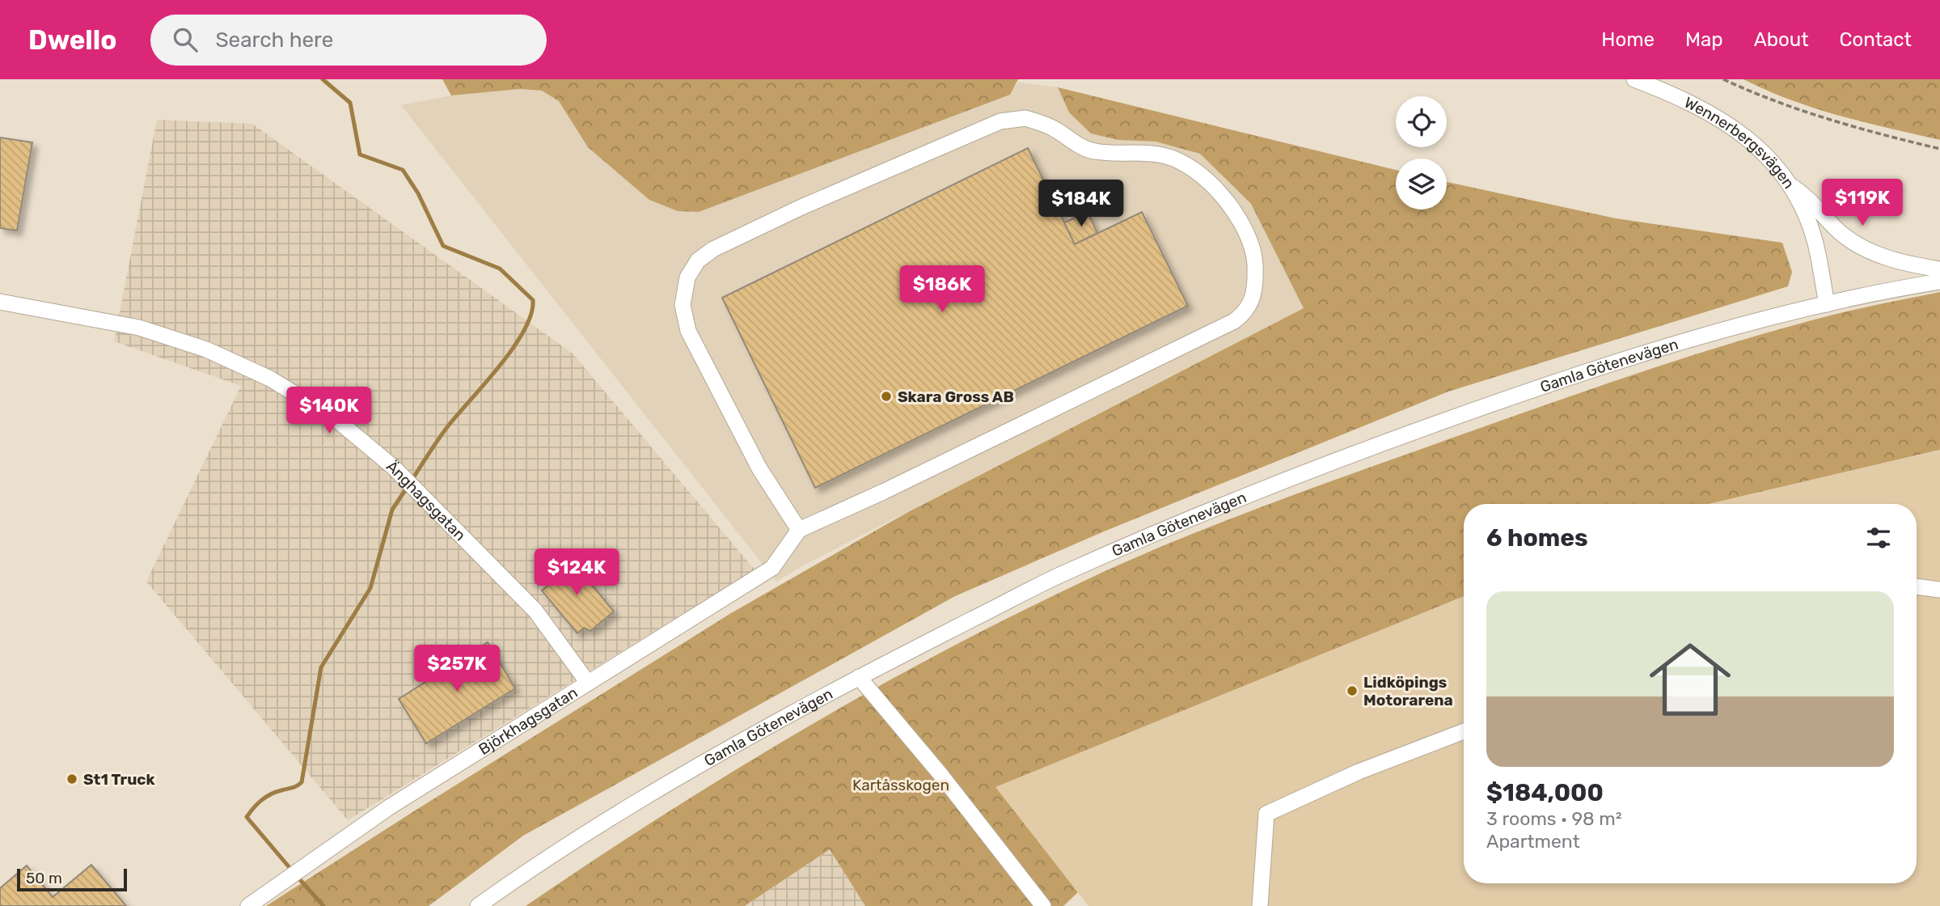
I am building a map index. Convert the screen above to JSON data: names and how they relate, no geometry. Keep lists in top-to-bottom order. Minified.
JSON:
{"streets":{"street":["Wennerbergsvägen","Gamla Götenevägen","Änghagsgatan","Björkhagsgatan"]},"crossings":[["Wennerbergsvägen","Gamla Götenevägen"],["Änghagsgatan","Björkhagsgatan"]],"parks":["Kartåsskogen"],"places":["Skara Gross AB","Lidköpings Motorarena","St1 Truck"],"scale_bar":"50 m","page":{"header":"Dwello","search":"Search here","nav":["Home","Map","About","Contact"],"price":["$119K","$184K","$186K","$140K","$124K","$257K"],"heading":"6 homes","list":[{"name":"$184,000","note":"3 rooms · 98 m² · Apartment"}],"scale":"50 m"}}
